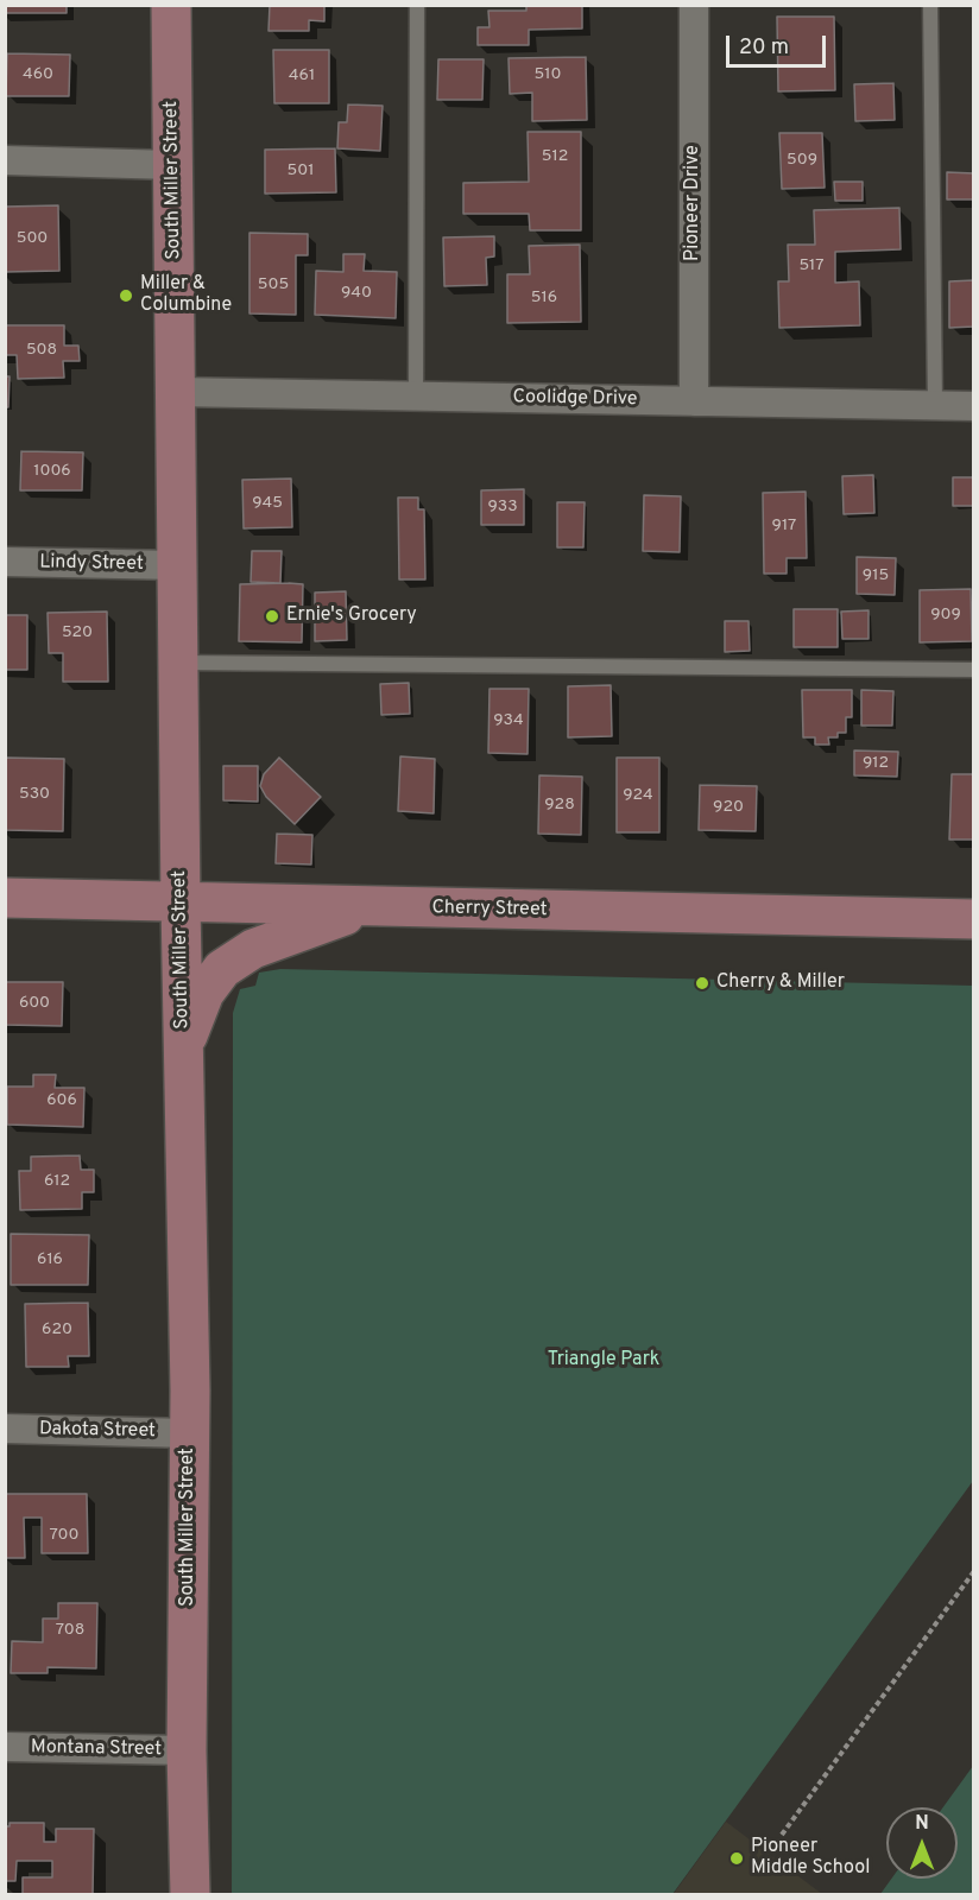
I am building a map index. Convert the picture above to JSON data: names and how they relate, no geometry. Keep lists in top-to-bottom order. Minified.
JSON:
{"streets":{"main road":["South Miller Street","Cherry Street"],"street":["Pioneer Drive","Coolidge Drive","Lindy Street","Dakota Street","Montana Street"]},"crossings":[["South Miller Street","Coolidge Drive"],["South Miller Street","Lindy Street"],["South Miller Street","Cherry Street"],["South Miller Street","Dakota Street"],["South Miller Street","Montana Street"],["Pioneer Drive","Coolidge Drive"]],"parks":["Triangle Park"],"places":["Miller & Columbine","Ernie's Grocery","Cherry & Miller","Pioneer Middle School"],"house_numbers":["460","510","461","512","509","501","500","517","505","940","516","508","1006","945","933","917","915","909","520","934","912","530","924","928","920","600","606","612","616","620","700","708"],"scale_bar":"20 m","north":"top"}
